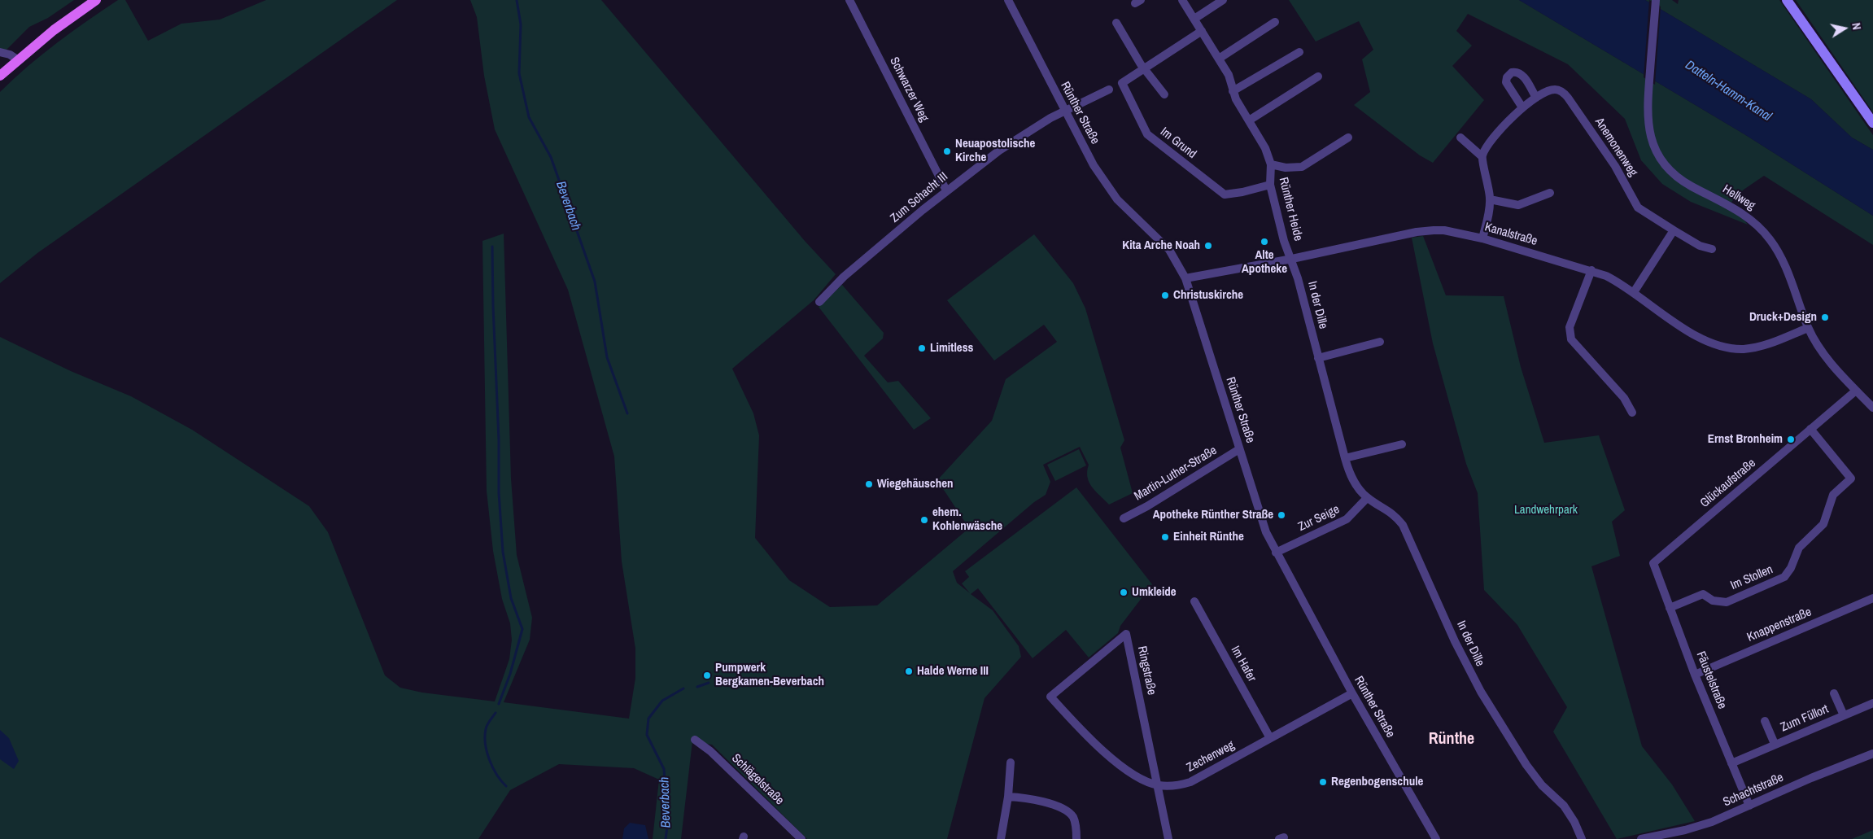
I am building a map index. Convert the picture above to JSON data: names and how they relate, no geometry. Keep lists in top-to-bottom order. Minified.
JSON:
{"streets":{"street":["Schwarzer Weg","Rünther Straße","Im Grund","Anemonenweg","Zum Schacht III","Hellweg","Rünther Heide","Kanalstraße","In der Dille","Martin-Luther-Straße","Glückaufstraße","Zur Seige","Im Stollen","Knappenstraße","Im Hafer","Ringstraße","Fäustelstraße","Zum Füllort","Zechenweg","Schlägelstraße","Schachtstraße"]},"crossings":[["Schwarzer Weg","Zum Schacht III"],["Rünther Straße","Zum Schacht III"],["Rünther Straße","Kanalstraße"],["Rünther Straße","Martin-Luther-Straße"],["Rünther Straße","Zur Seige"],["Rünther Straße","Zechenweg"],["Im Grund","Rünther Heide"],["Hellweg","Kanalstraße"],["Hellweg","Glückaufstraße"],["Rünther Heide","Kanalstraße"],["Rünther Heide","In der Dille"],["Kanalstraße","In der Dille"],["In der Dille","Zur Seige"],["Glückaufstraße","Im Stollen"],["Glückaufstraße","Fäustelstraße"],["Im Stollen","Fäustelstraße"],["Knappenstraße","Fäustelstraße"],["Im Hafer","Zechenweg"],["Ringstraße","Zechenweg"],["Fäustelstraße","Zum Füllort"],["Fäustelstraße","Schachtstraße"]],"districts":["Rünthe"],"water":["Datteln-Hamm-Kanal","Beverbach"],"parks":["Landwehrpark"],"places":["Neuapostolische Kirche","Alte Apotheke","Kita Arche Noah","Christuskirche","Druck+Design","Limitless","Ernst Bronheim","Wiegehäuschen","Apotheke Rünther Straße","ehem. Kohlenwäsche","Einheit Rünthe","Umkleide","Halde Werne III","Pumpwerk Bergkamen-Beverbach","Regenbogenschule"],"north":"right"}
